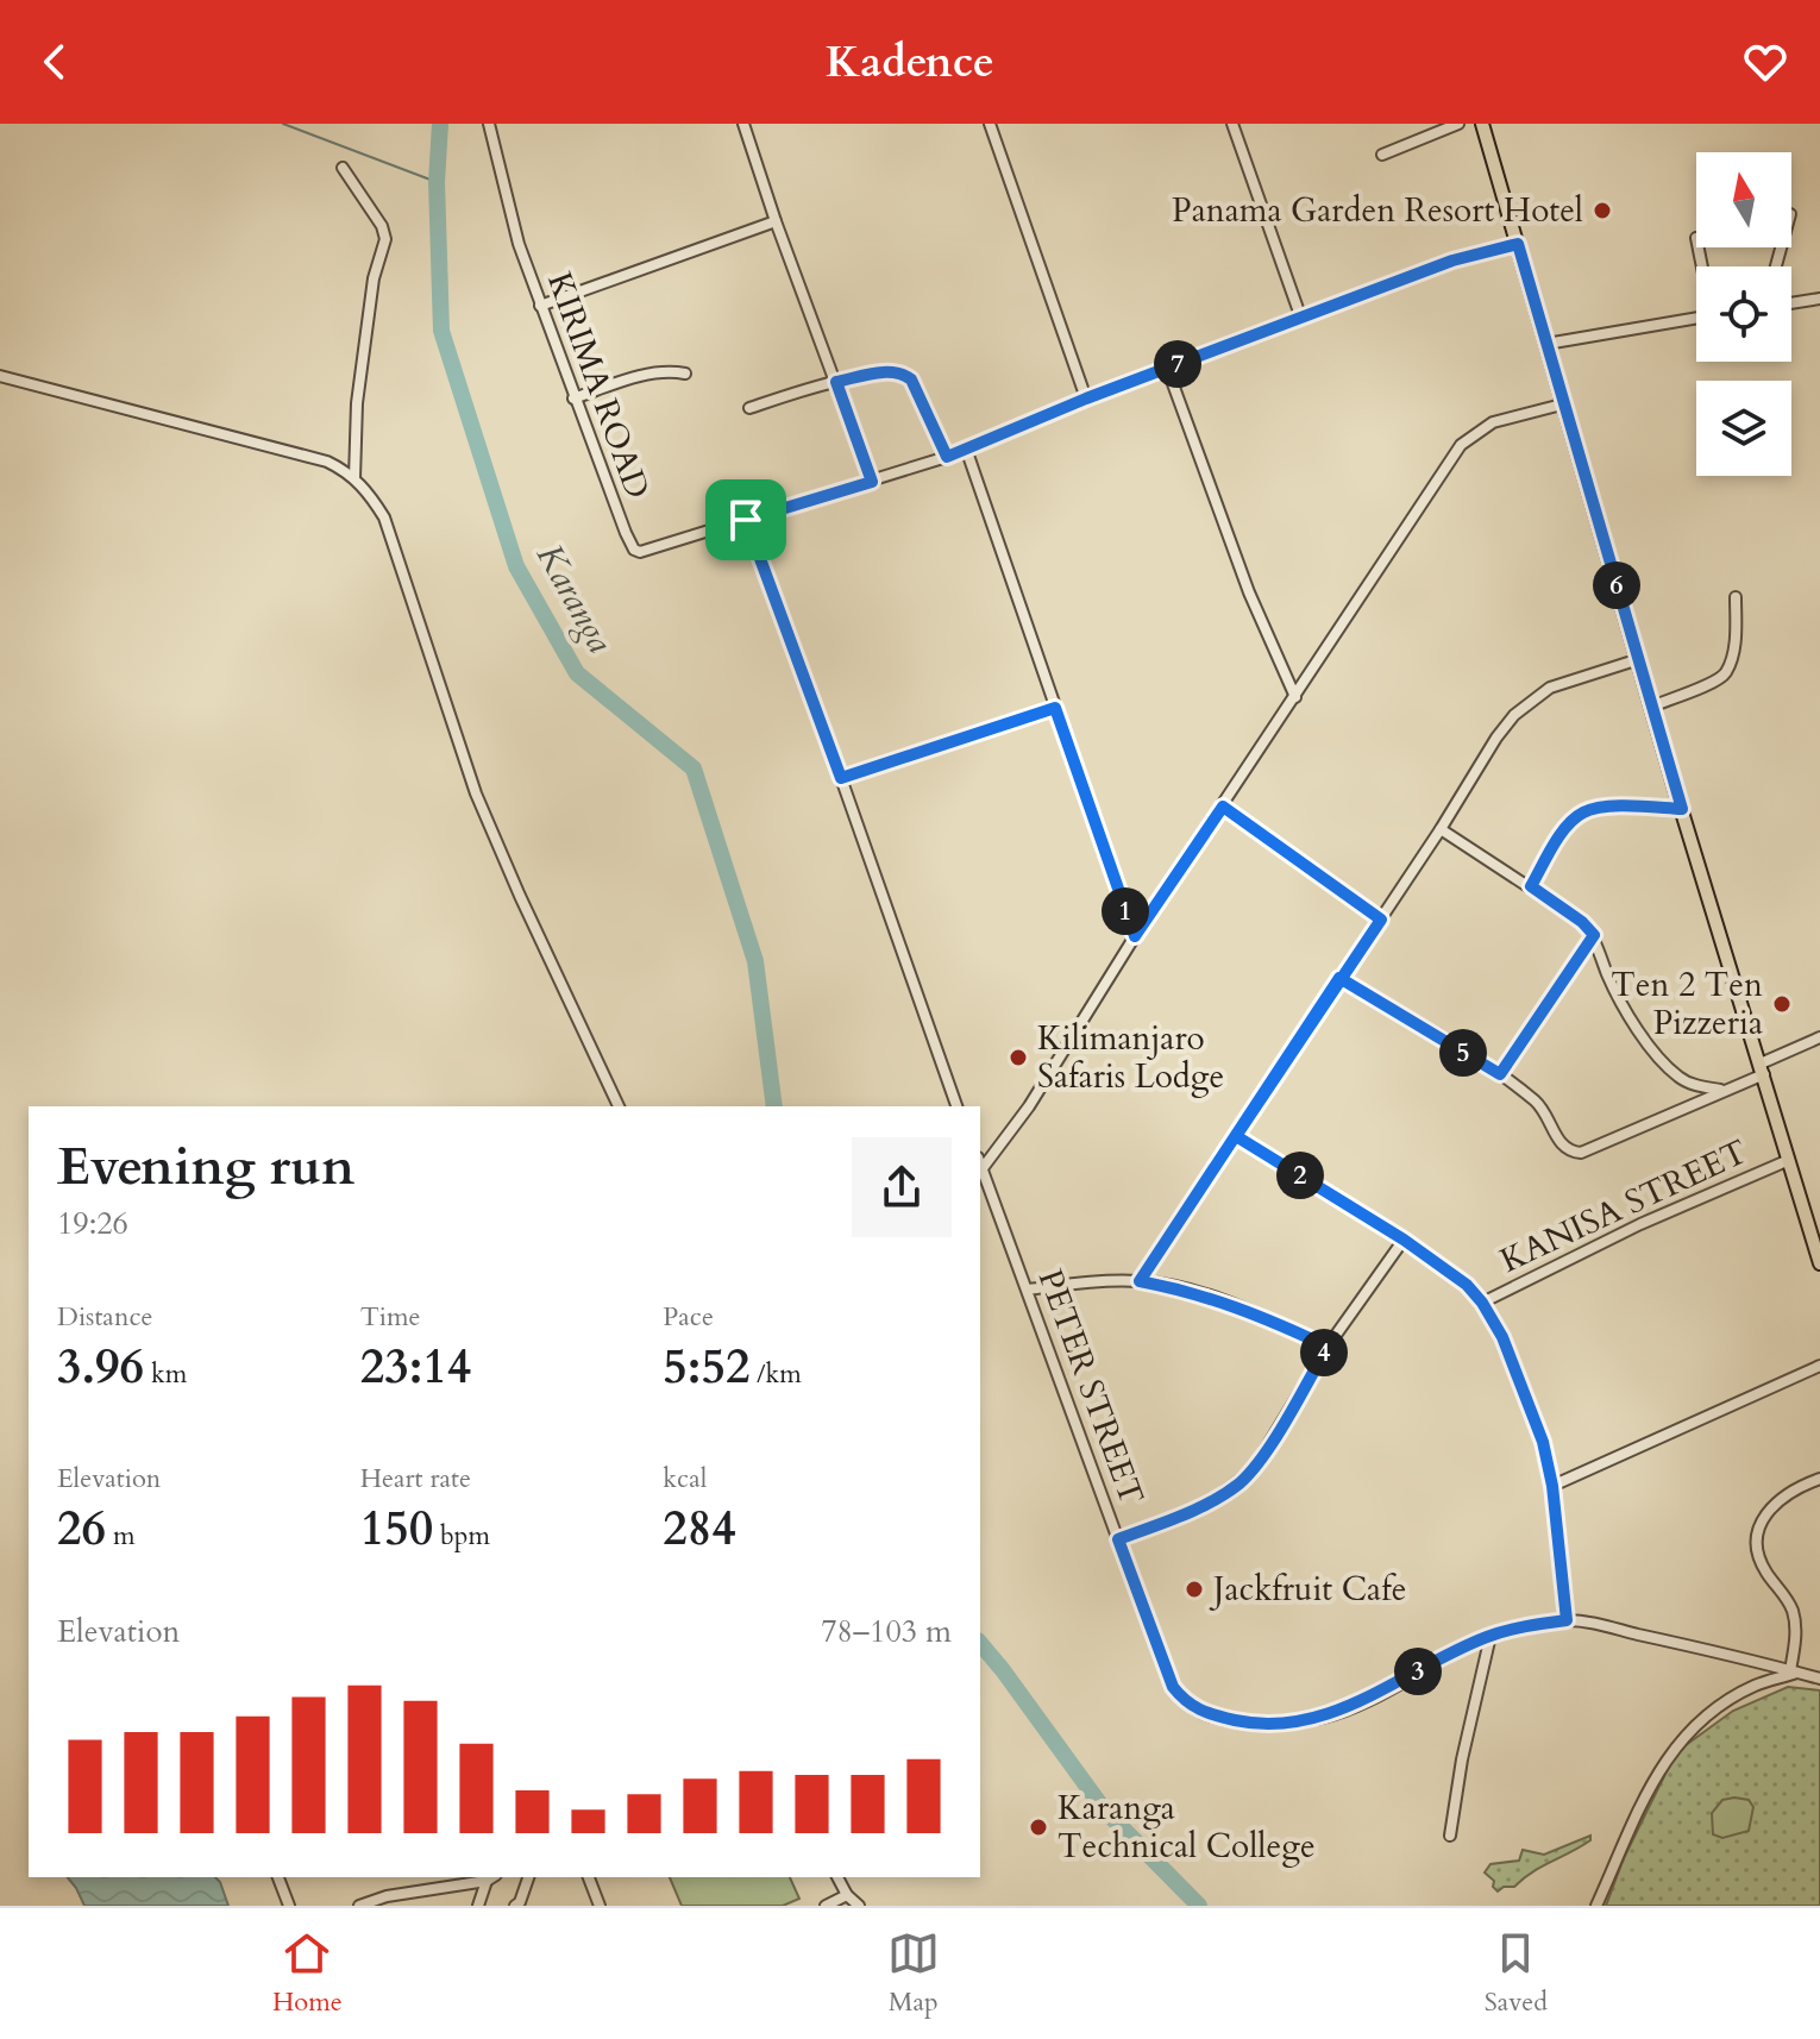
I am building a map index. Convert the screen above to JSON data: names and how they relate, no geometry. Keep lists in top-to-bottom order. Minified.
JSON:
{"streets":{"street":["KIRIMA ROAD","KANISA STREET","PETER STREET"]},"water":["Karanga"],"places":["Panama Garden Resort Hotel","Ten 2 Ten Pizzeria","Kilimanjaro Safaris Lodge","Jackfruit Cafe","Karanga Technical College"],"north":"top","page":{"header":"Kadence","pins":["7","6","1","5","2","4","3"],"heading":["Evening run","19:26"],"stats":[["Distance","3.96 km"],["Time","23:14"],["Pace","5:52 /km"],["Elevation","26 m"],["Heart rate","150 bpm"],["kcal","284"]],"chart":["Elevation","78–103 m"],"tabs":["Home","Map","Saved"]}}
